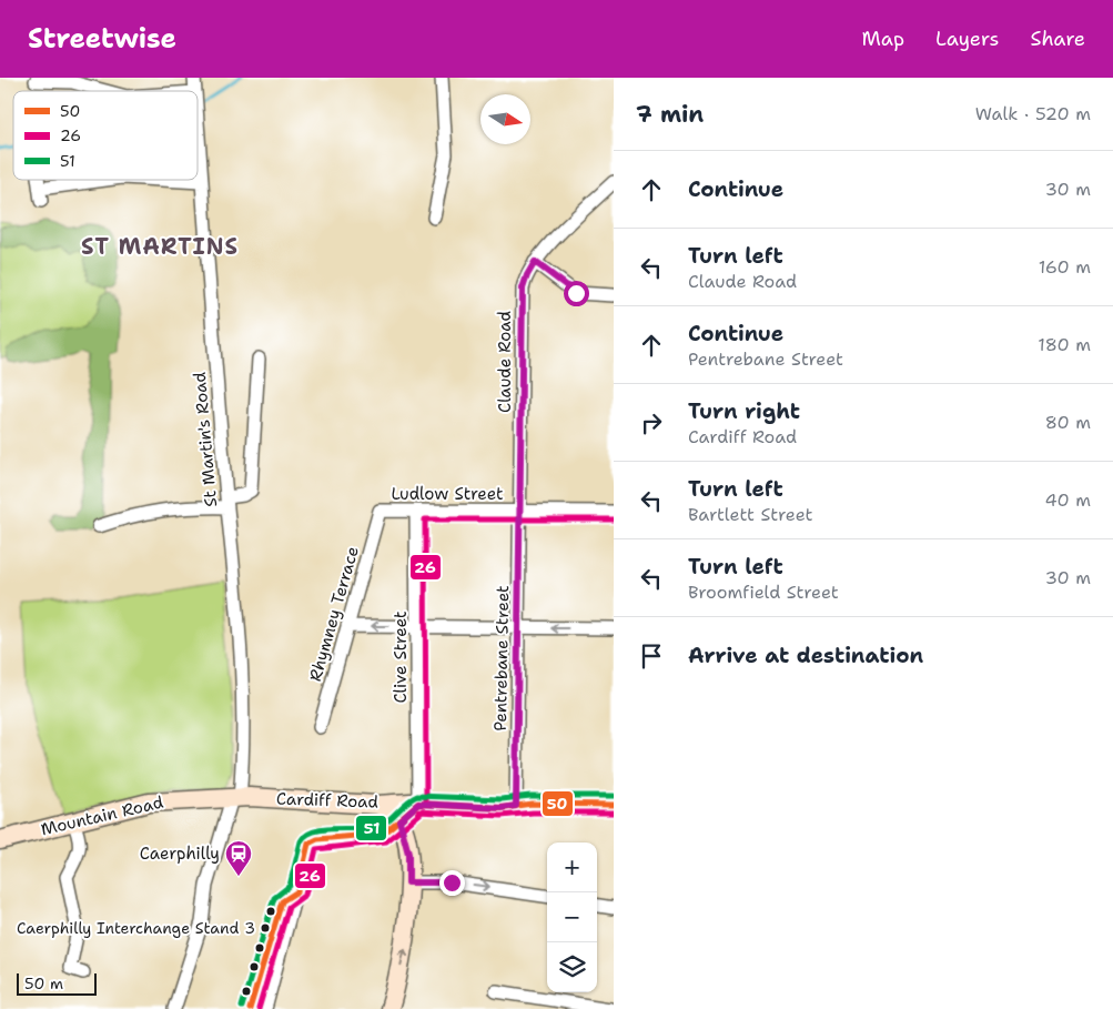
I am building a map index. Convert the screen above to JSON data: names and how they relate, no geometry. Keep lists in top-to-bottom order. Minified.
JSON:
{"streets":{"main road":["Cardiff Road","Mountain Road"],"street":["Claude Road","St Martin's Road","Ludlow Street","Rhymney Terrace","Clive Street","Pentrebane Street"]},"crossings":[["Claude Road","Ludlow Street"],["Claude Road","Pentrebane Street"],["St Martin's Road","Cardiff Road"],["St Martin's Road","Mountain Road"],["Ludlow Street","Rhymney Terrace"],["Ludlow Street","Clive Street"],["Ludlow Street","Pentrebane Street"],["Clive Street","Cardiff Road"],["Pentrebane Street","Cardiff Road"],["Cardiff Road","Mountain Road"]],"districts":["ST MARTINS"],"places":{"station":["Caerphilly"],"other":["Caerphilly Interchange Stand 3"]},"lines":["transit line 26","transit line 51","transit line 50"],"legend":["50","26","51"],"scale_bar":"50 m","north":"right","page":{"header":"Streetwise","nav":["Map","Layers","Share"],"heading":["7 min","Walk · 520 m"],"list":[["Continue","30 m"],["Turn left","Claude Road","160 m"],["Continue","Pentrebane Street","180 m"],["Turn right","Cardiff Road","80 m"],["Turn left","Bartlett Street","40 m"],["Turn left","Broomfield Street","30 m"],"Arrive at destination"],"map_buttons":["+","−"],"scale":"50 m"}}
